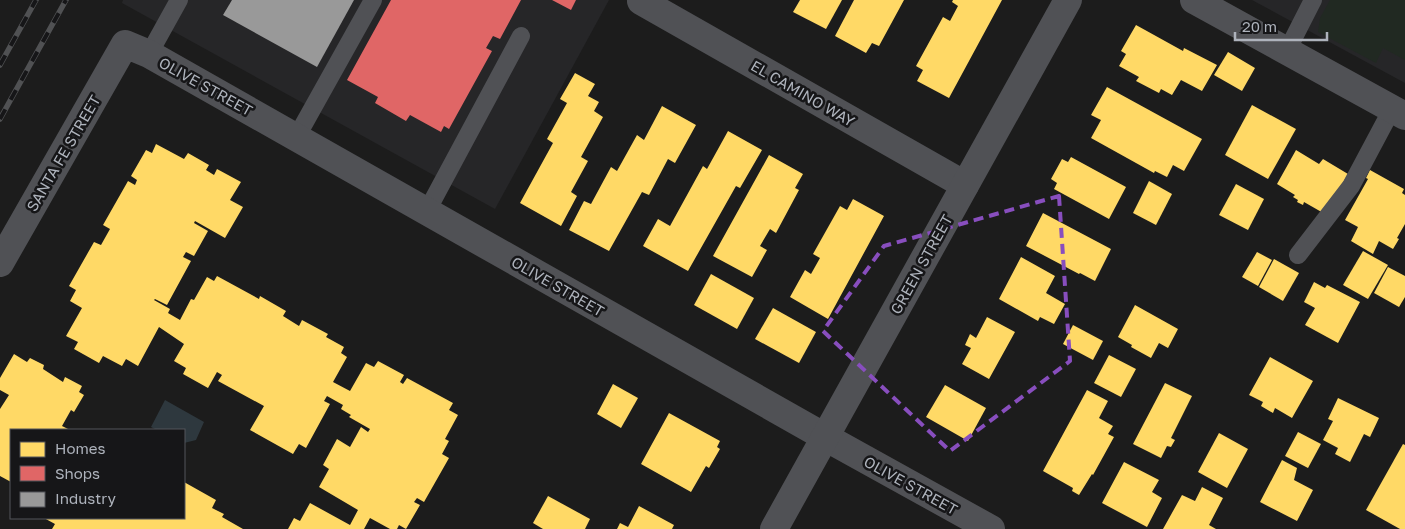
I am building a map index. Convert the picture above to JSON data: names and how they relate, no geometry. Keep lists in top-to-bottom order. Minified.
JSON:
{"streets":{"street":["OLIVE STREET","EL CAMINO WAY","SANTA FE STREET","GREEN STREET"]},"crossings":[["OLIVE STREET","SANTA FE STREET"],["OLIVE STREET","GREEN STREET"],["EL CAMINO WAY","GREEN STREET"]],"legend":["Homes","Shops","Industry"],"scale_bar":"20 m"}
